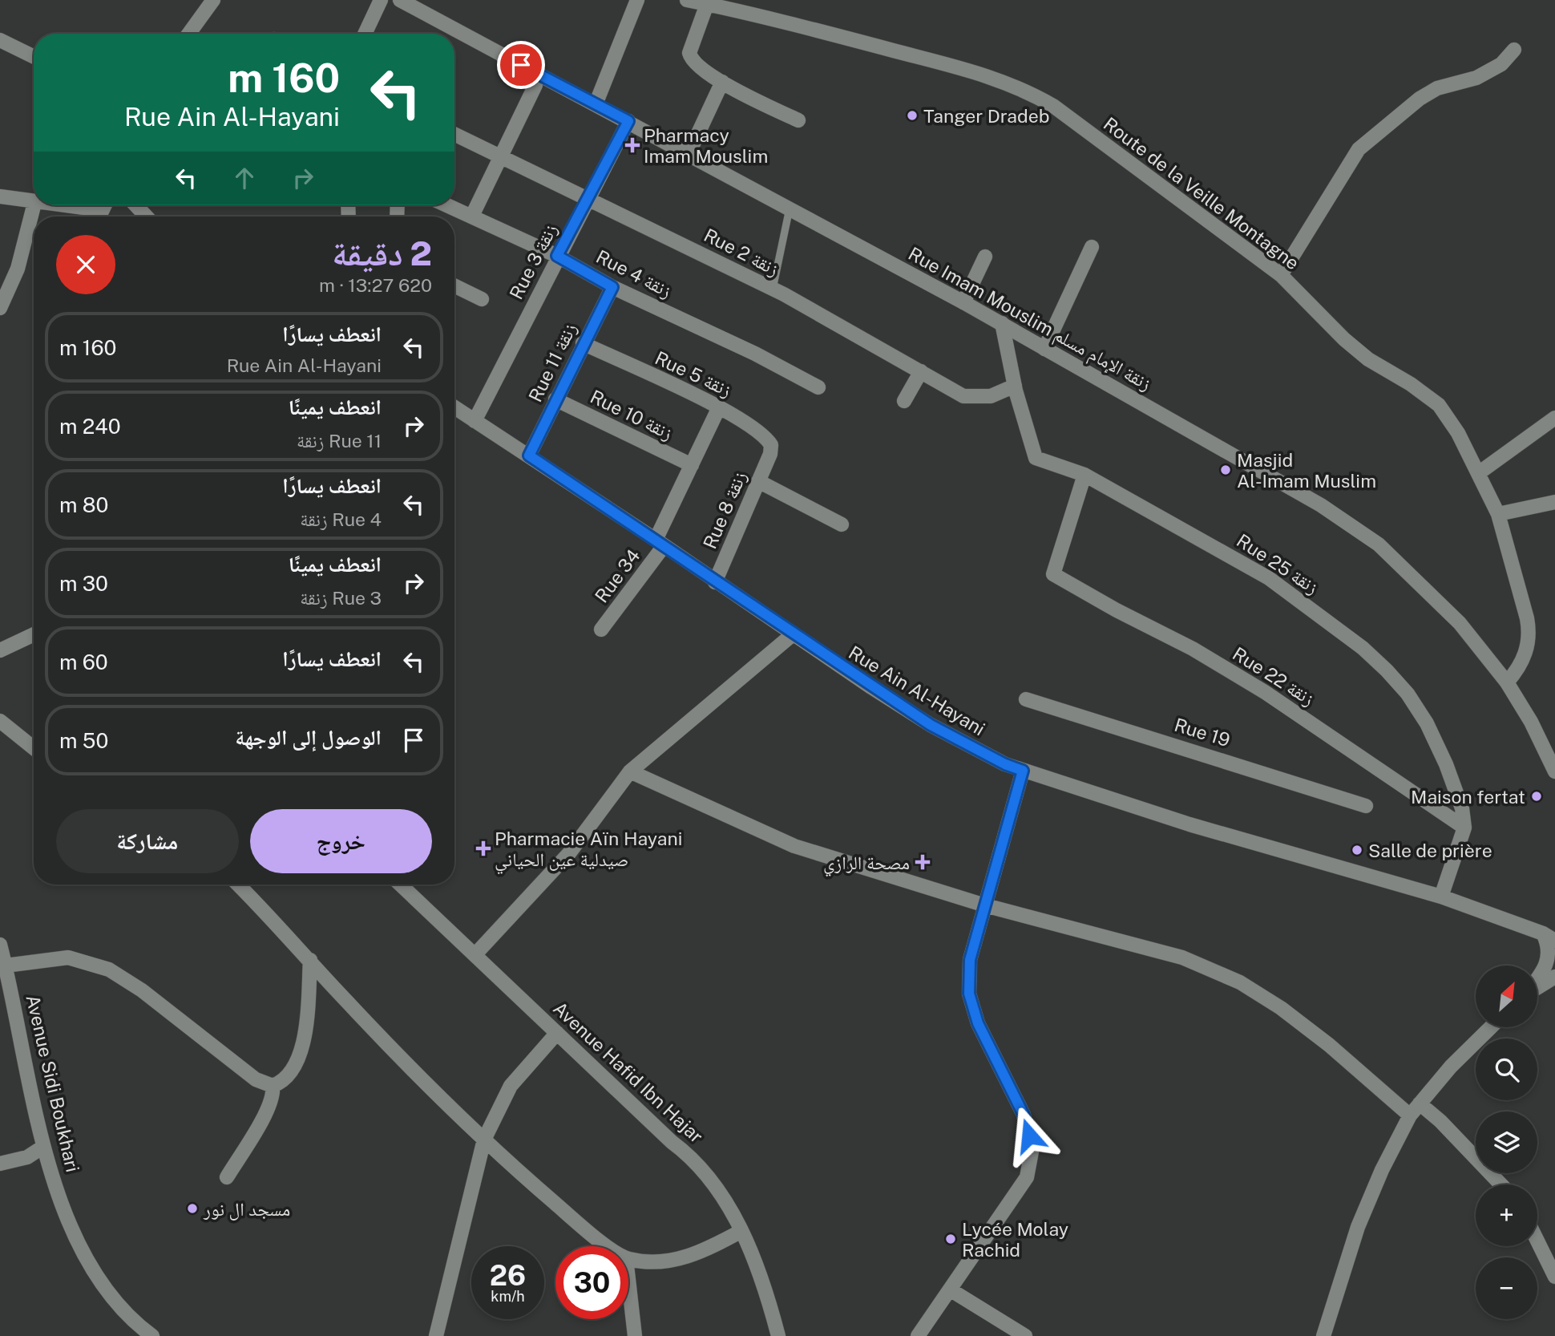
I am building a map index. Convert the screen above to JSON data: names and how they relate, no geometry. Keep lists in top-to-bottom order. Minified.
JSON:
{"streets":{"street":["Route de la Veille Montagne","Rue 2 زنقة","Rue 3 زنقة","Rue 4 زنقة","Rue Imam Mouslim زنقة الإمام مسلم","Rue 11 زنقة","Rue 5 زنقة","Rue 10 زنقة","Rue 8 زنقة","Rue 25 زنقة","Rue 34","Rue 22 زنقة","Rue Ain Al-Hayani","Rue 19","Avenue Hafid Ibn Hajar","Avenue Sidi Boukhari"]},"crossings":[["Route de la Veille Montagne","Rue Imam Mouslim زنقة الإمام مسلم"],["Rue 2 زنقة","Rue 3 زنقة"],["Rue 2 زنقة","Rue 25 زنقة"],["Rue 3 زنقة","Rue 4 زنقة"],["Rue 3 زنقة","Rue Imam Mouslim زنقة الإمام مسلم"],["Rue 3 زنقة","Rue Ain Al-Hayani"],["Rue 4 زنقة","Rue 11 زنقة"],["Rue Imam Mouslim زنقة الإمام مسلم","Rue 25 زنقة"],["Rue 11 زنقة","Rue 5 زنقة"],["Rue 11 زنقة","Rue 10 زنقة"],["Rue 11 زنقة","Rue Ain Al-Hayani"],["Rue 5 زنقة","Rue 8 زنقة"],["Rue 5 زنقة","Rue 34"],["Rue 10 زنقة","Rue 34"],["Rue 8 زنقة","Rue Ain Al-Hayani"],["Rue 25 زنقة","Rue 22 زنقة"],["Rue 34","Rue Ain Al-Hayani"]],"places":{"other":["Tanger Dradeb","Masjid Al-Imam Muslim","Maison fertat","Salle de prière","مسجد ال نور","Lycée Molay Rachid"],"health":["Pharmacy Imam Mouslim","Pharmacie Aïn Hayani صيدلية عين الحياني","مصحة الرازي"]},"north":"top right","page":{"turn":["160 m","Rue Ain Al-Hayani"],"heading":["2 دقيقة","620 m · 13:27"],"list":[{"name":"انعطف يسارًا","note":"Rue Ain Al-Hayani","value":"160 m"},{"name":"انعطف يمينًا","note":"Rue 11 زنقة","value":"240 m"},{"name":"انعطف يسارًا","note":"Rue 4 زنقة","value":"80 m"},{"name":"انعطف يمينًا","note":"Rue 3 زنقة","value":"30 m"},{"name":"انعطف يسارًا","value":"60 m"},{"name":"الوصول إلى الوجهة","value":"50 m"}],"buttons":["خروج","مشاركة"],"map_buttons":["+","−"],"speed":"26 km/h","limit":"30"}}
